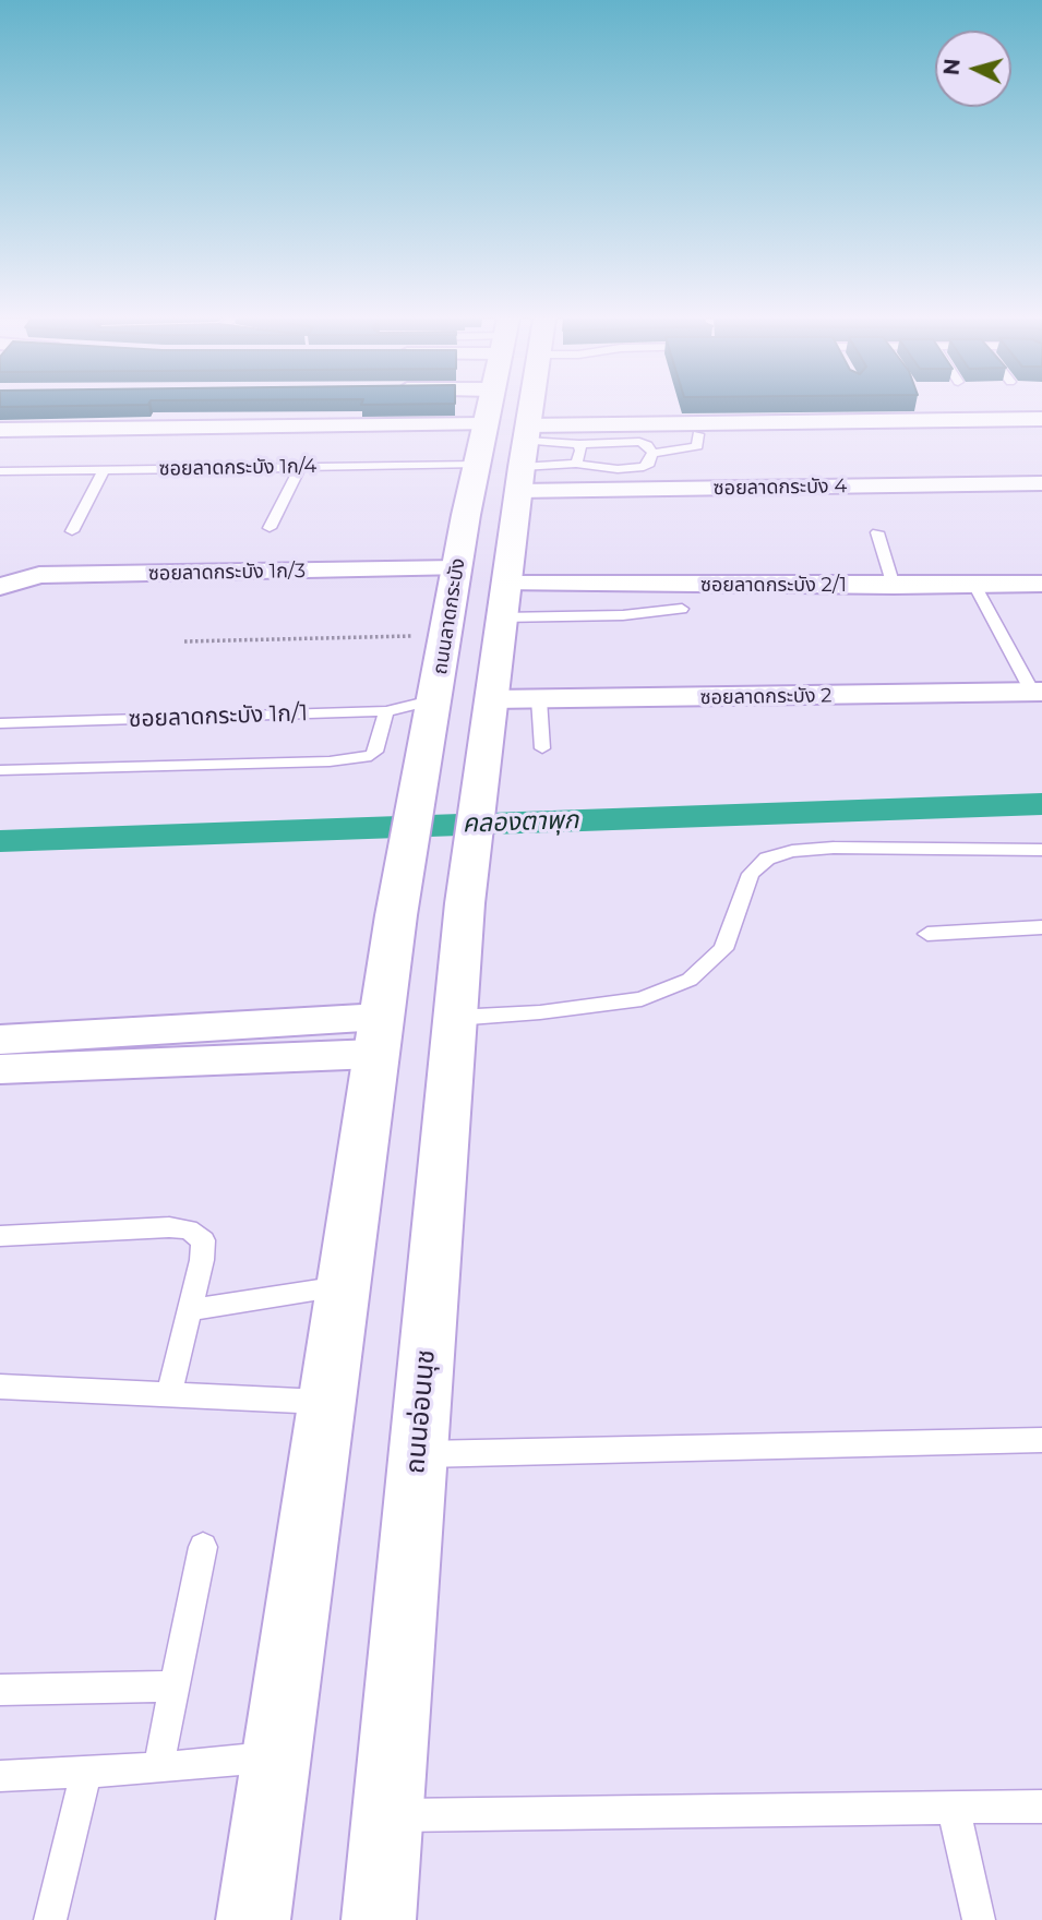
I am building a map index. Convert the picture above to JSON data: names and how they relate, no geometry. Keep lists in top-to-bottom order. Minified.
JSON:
{"streets":{"main road":["ถนนลาดกระบัง","ถนนอ่อนนุช"],"street":["ซอยลาดกระบัง 4","ซอยลาดกระบัง 1ก/3","ซอยลาดกระบัง 2/1","ซอยลาดกระบัง 2"],"lane":["ซอยลาดกระบัง 1ก/4","ซอยลาดกระบัง 1ก/1"]},"crossings":[["ซอยลาดกระบัง 1ก/4","ถนนลาดกระบัง"],["ซอยลาดกระบัง 1ก/3","ถนนลาดกระบัง"],["ถนนลาดกระบัง","ซอยลาดกระบัง 1ก/1"],["ซอยลาดกระบัง 2","ถนนอ่อนนุช"]],"water":["คลองตาพุก"],"north":"left"}
